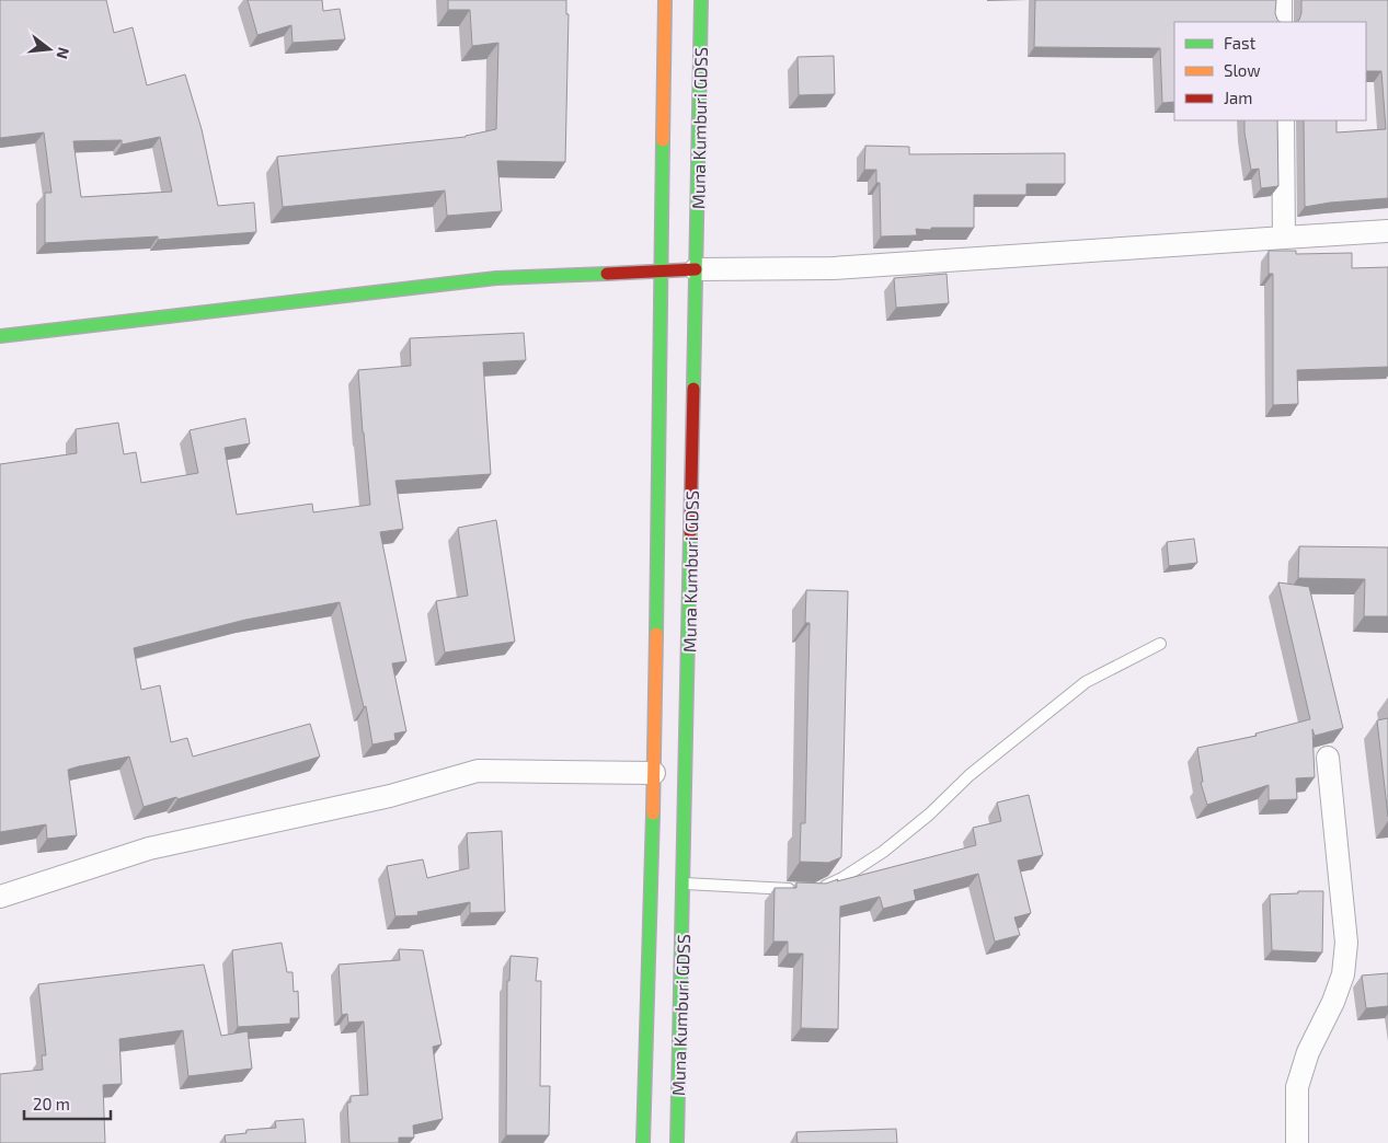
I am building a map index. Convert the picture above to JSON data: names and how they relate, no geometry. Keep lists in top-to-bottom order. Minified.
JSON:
{"streets":{"main road":["Muna Kumburi GDSS"]},"legend":["Fast","Slow","Jam"],"scale_bar":"20 m","north":"right"}
